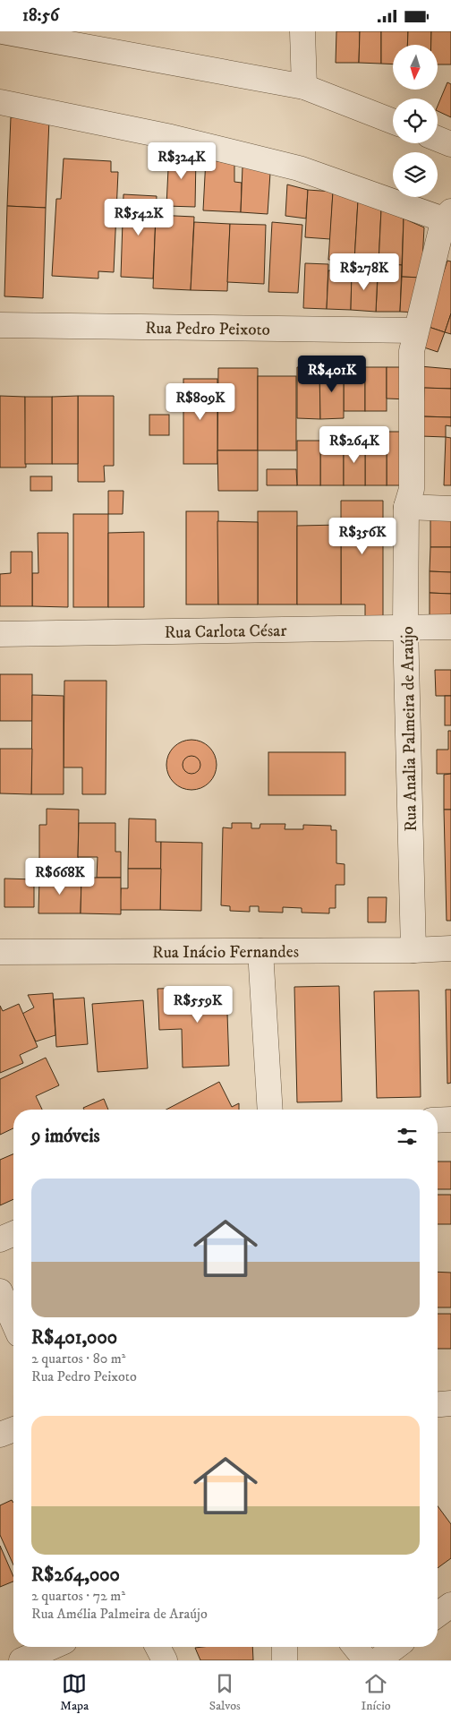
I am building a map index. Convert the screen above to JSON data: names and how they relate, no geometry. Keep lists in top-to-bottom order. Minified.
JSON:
{"streets":{"street":["Rua Pedro Peixoto","Rua Carlota César","Rua Analia Palmeira de Araújo","Rua Inácio Fernandes"]},"crossings":[["Rua Pedro Peixoto","Rua Analia Palmeira de Araújo"],["Rua Carlota César","Rua Analia Palmeira de Araújo"],["Rua Analia Palmeira de Araújo","Rua Inácio Fernandes"]],"north":"bottom","page":{"status":"18:56","price":["R$324K","R$542K","R$278K","R$401K","R$809K","R$264K","R$356K","R$668K","R$559K"],"heading":"9 imóveis","list":[{"name":"R$401,000","note":"2 quartos · 80 m² · Rua Pedro Peixoto"},{"name":"R$264,000","note":"2 quartos · 72 m² · Rua Amélia Palmeira de Araújo"}],"tabs":["Mapa","Salvos","Início"]}}
